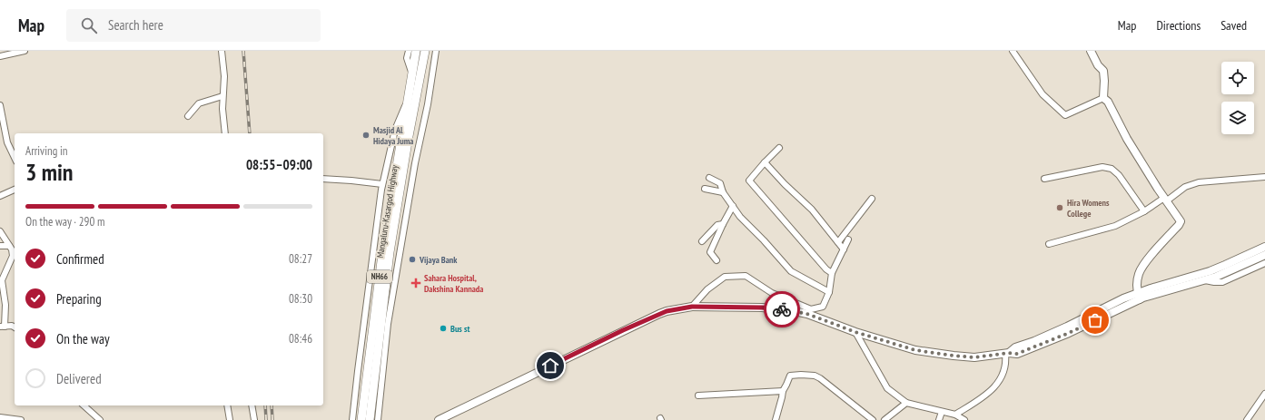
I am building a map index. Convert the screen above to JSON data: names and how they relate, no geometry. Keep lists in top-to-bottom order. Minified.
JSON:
{"streets":{"highway":["Mangaluru-Kasargod Highway","NH66"]},"places":{"other":["Masjid Al Hidaya Juma","Hira Womens College","Vijaya Bank","Bus st"],"health":["Sahara Hospital, Dakshina Kannada"]},"page":{"header":"Map","search":"Search here","nav":["Map","Directions","Saved"],"heading":["3 min","Arriving in","08:55–09:00"],"bar":"On the way · 290 m","list":[["Confirmed","08:27"],["Preparing","08:30"],["On the way","08:46"],"Delivered"]}}
